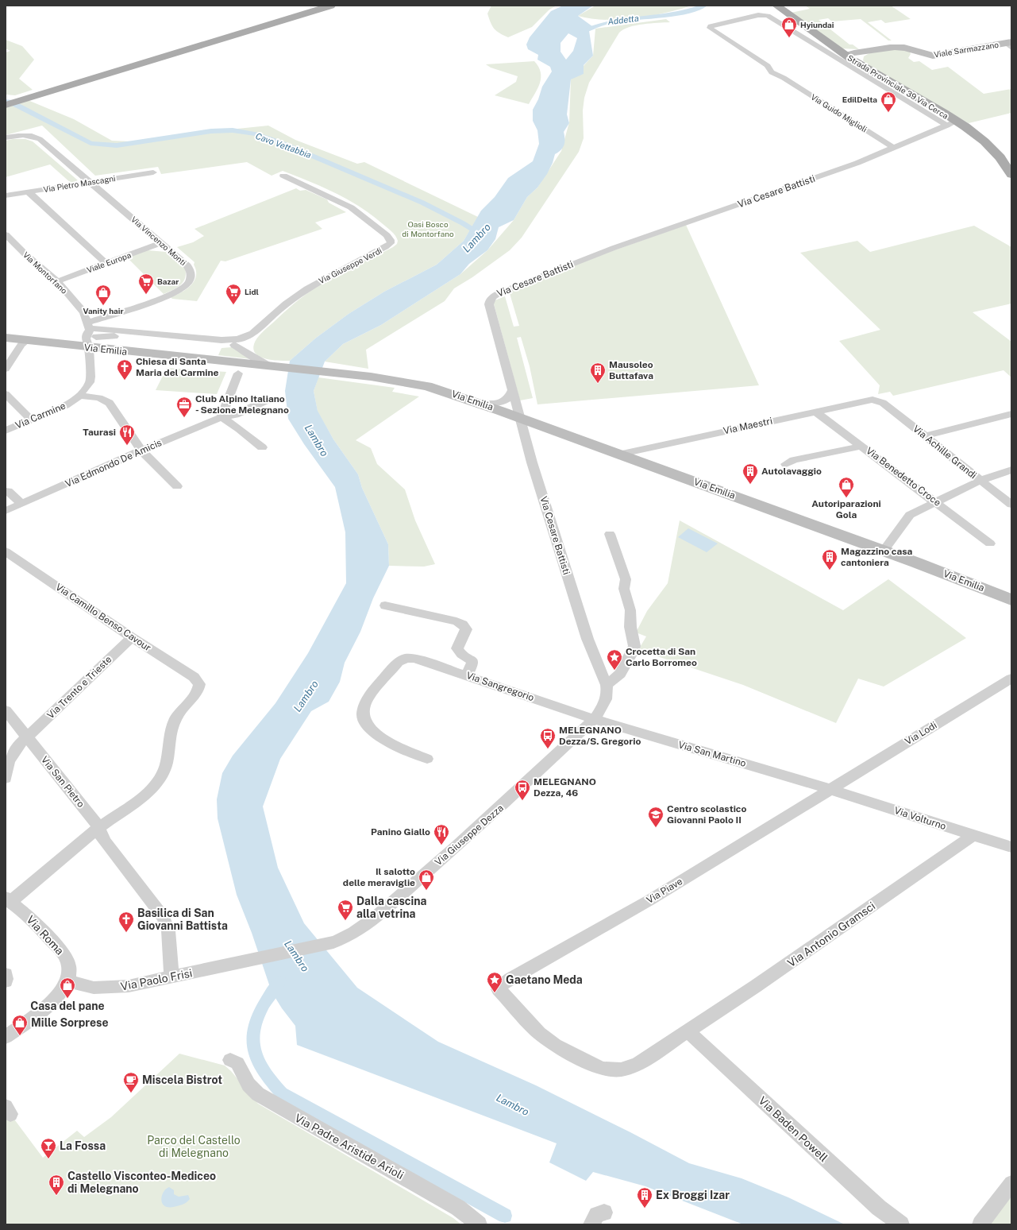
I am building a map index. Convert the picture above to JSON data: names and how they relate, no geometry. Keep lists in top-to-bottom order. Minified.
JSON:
{"streets":{"main road":["Strada Provinciale 39 Via Cerca"],"street":["Viale Sarmazzano","Via Guido Miglioli","Via Pietro Mascagni","Via Cesare Battisti","Via Vincenzo Monti","Viale Europa","Via Giuseppe Verdi","Via Montorfano","Via Emilia","Via Carmine","Via Maestri","Via Achille Grandi","Via Edmondo De Amicis","Via Benedetto Croce","Via Camillo Benso Cavour","Via Sangregorio","Via Trento e Trieste","Via Lodi","Via San Martino","Via San Pietro","Via Volturno","Via Giuseppe Dezza","Via Piave","Via Antonio Gramsci","Via Roma","Via Paolo Frisi","Via Baden Powell","Via Padre Aristide Arioli"]},"crossings":[["Viale Sarmazzano","Strada Provinciale 39 Via Cerca"],["Strada Provinciale 39 Via Cerca","Via Guido Miglioli"],["Strada Provinciale 39 Via Cerca","Via Cesare Battisti"],["Via Guido Miglioli","Via Cesare Battisti"],["Via Pietro Mascagni","Via Vincenzo Monti"],["Via Cesare Battisti","Via Emilia"],["Via Cesare Battisti","Via Sangregorio"],["Via Cesare Battisti","Via San Martino"],["Via Cesare Battisti","Via Giuseppe Dezza"],["Via Vincenzo Monti","Viale Europa"],["Via Vincenzo Monti","Via Montorfano"],["Via Vincenzo Monti","Via Emilia"],["Via Vincenzo Monti","Via Carmine"],["Viale Europa","Via Montorfano"],["Via Montorfano","Via Emilia"],["Via Montorfano","Via Carmine"],["Via Emilia","Via Carmine"],["Via Emilia","Via Maestri"],["Via Maestri","Via Achille Grandi"],["Via Maestri","Via Benedetto Croce"],["Via Camillo Benso Cavour","Via Trento e Trieste"],["Via Camillo Benso Cavour","Via San Pietro"],["Via Sangregorio","Via San Martino"],["Via Sangregorio","Via Giuseppe Dezza"],["Via Trento e Trieste","Via San Pietro"],["Via Lodi","Via San Martino"],["Via Lodi","Via Volturno"],["Via Lodi","Via Piave"],["Via San Martino","Via Volturno"],["Via San Martino","Via Giuseppe Dezza"],["Via San Martino","Via Piave"],["Via San Pietro","Via Paolo Frisi"],["Via Volturno","Via Piave"],["Via Volturno","Via Antonio Gramsci"],["Via Giuseppe Dezza","Via Paolo Frisi"],["Via Piave","Via Antonio Gramsci"],["Via Antonio Gramsci","Via Baden Powell"],["Via Roma","Via Paolo Frisi"]],"water":["Addetta","Cavo Vettabbia","Lambro"],"parks":["Oasi Bosco di Montorfano","Parco del Castello di Melegnano"],"places":{"shop":["Hyiundai","EdilDelta","Vanity hair","Autoriparazioni Gola","Il salotto delle meraviglie","Casa del pane","Mille Sorprese"],"supermarket":["Bazar","Lidl","Dalla cascina alla vetrina"],"church":["Chiesa di Santa Maria del Carmine","Basilica di San Giovanni Battista"],"building":["Mausoleo Buttafava","Autolavaggio","Magazzino casa cantoniera","Castello Visconteo-Mediceo di Melegnano","Ex Broggi Izar"],"office":["Club Alpino Italiano - Sezione Melegnano"],"restaurant":["Taurasi","Panino Giallo"],"place":["Crocetta di San Carlo Borromeo","Gaetano Meda"],"bus stop":["MELEGNANO Dezza/S. Gregorio","MELEGNANO Dezza, 46"],"school or university":["Centro scolastico Giovanni Paolo II"],"cafe":["Miscela Bistrot"],"bar":["La Fossa"]}}
